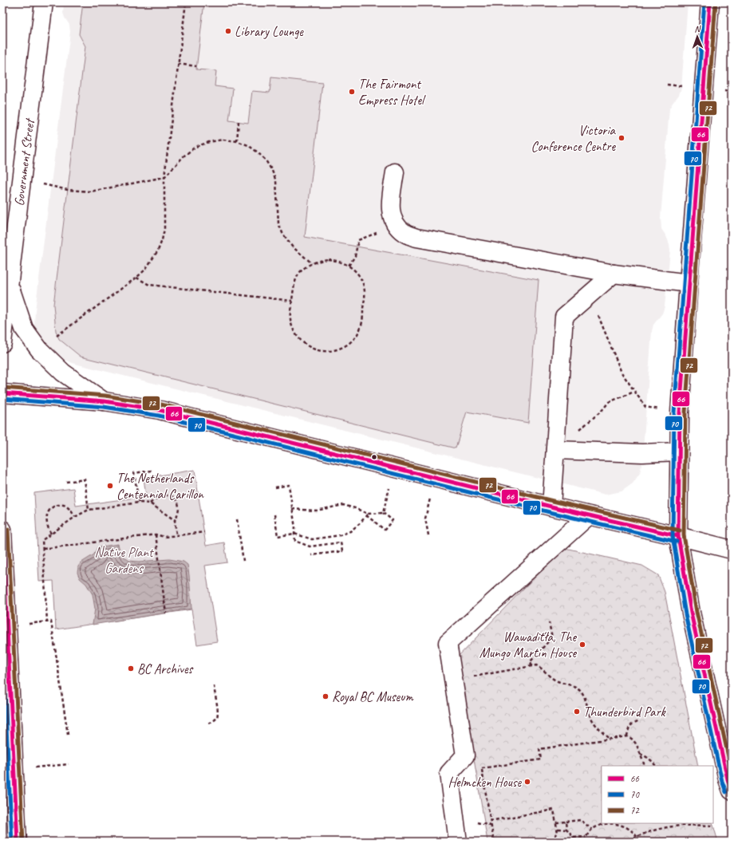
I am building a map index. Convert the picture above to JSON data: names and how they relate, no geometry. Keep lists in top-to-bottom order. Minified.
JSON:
{"streets":{"main road":["Government Street"]},"parks":["Native Plant Gardens"],"places":["Library Lounge","The Fairmont Empress Hotel","Victoria Conference Centre","The Netherlands Centennial Carillon","Wawadiťła, The Mungo Martin House","BC Archives","Royal BC Museum","Thunderbird Park","Helmcken House"],"lines":["transit line 66","transit line 70","transit line 72"],"legend":["66","70","72"],"north":"top"}
